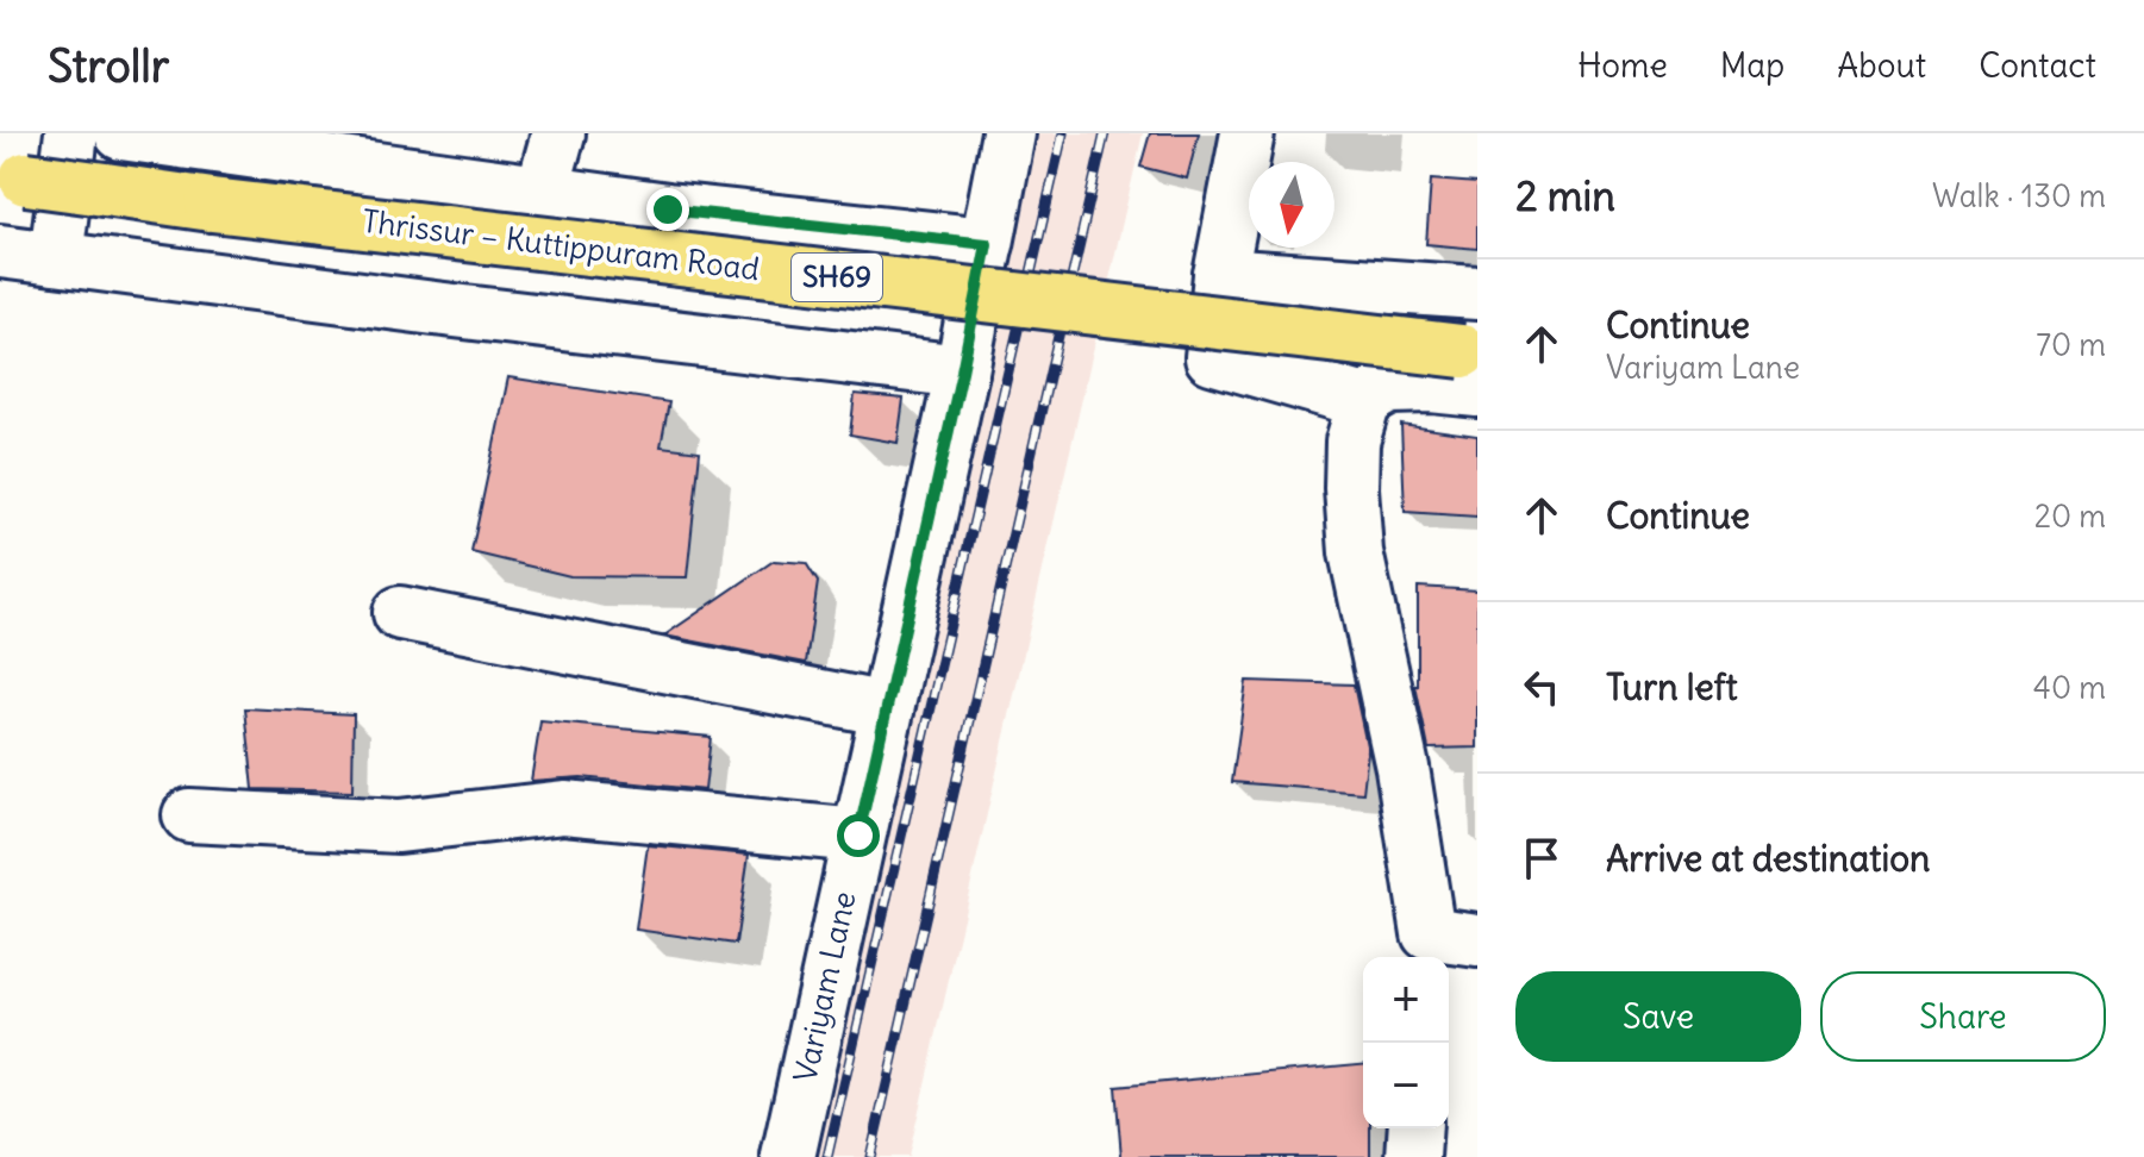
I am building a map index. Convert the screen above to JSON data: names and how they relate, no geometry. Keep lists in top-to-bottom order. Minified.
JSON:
{"streets":{"main road":["Thrissur – Kuttippuram Road","SH69"],"street":["Variyam Lane"]},"north":"bottom","page":{"header":"Strollr","nav":["Home","Map","About","Contact"],"heading":["2 min","Walk · 130 m"],"list":[["Continue","Variyam Lane","70 m"],["Continue","20 m"],["Turn left","40 m"],"Arrive at destination"],"buttons":["Save","Share"],"map_buttons":["+","−"]}}
